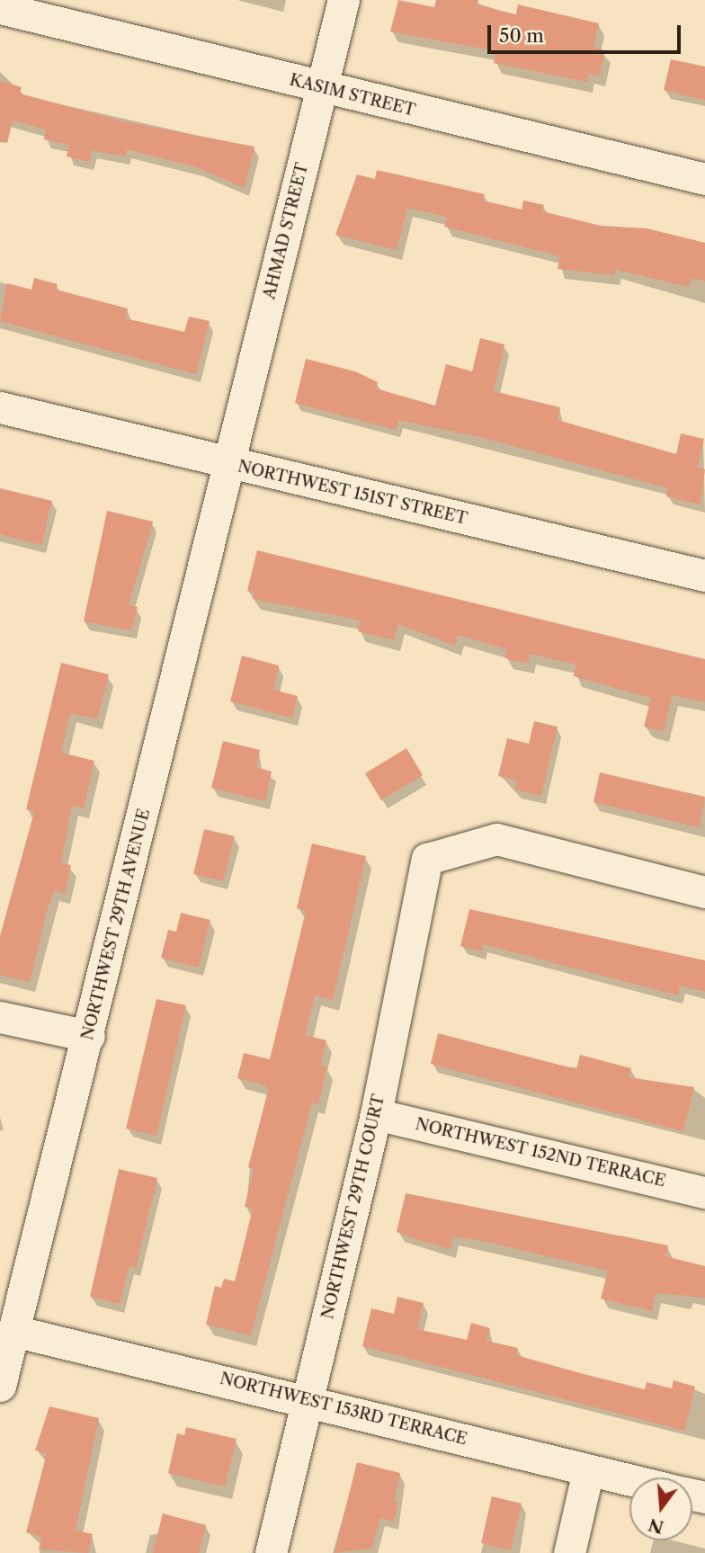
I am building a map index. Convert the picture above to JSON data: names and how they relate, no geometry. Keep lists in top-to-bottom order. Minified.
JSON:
{"streets":{"street":["KASIM STREET","AHMAD STREET","NORTHWEST 151ST STREET","NORTHWEST 29TH AVENUE","NORTHWEST 152ND TERRACE","NORTHWEST 29TH COURT","NORTHWEST 153RD TERRACE"]},"crossings":[["KASIM STREET","AHMAD STREET"],["AHMAD STREET","NORTHWEST 151ST STREET"],["AHMAD STREET","NORTHWEST 29TH AVENUE"],["NORTHWEST 151ST STREET","NORTHWEST 29TH AVENUE"],["NORTHWEST 29TH AVENUE","NORTHWEST 153RD TERRACE"],["NORTHWEST 152ND TERRACE","NORTHWEST 29TH COURT"],["NORTHWEST 29TH COURT","NORTHWEST 153RD TERRACE"]],"scale_bar":"50 m","north":"bottom"}
